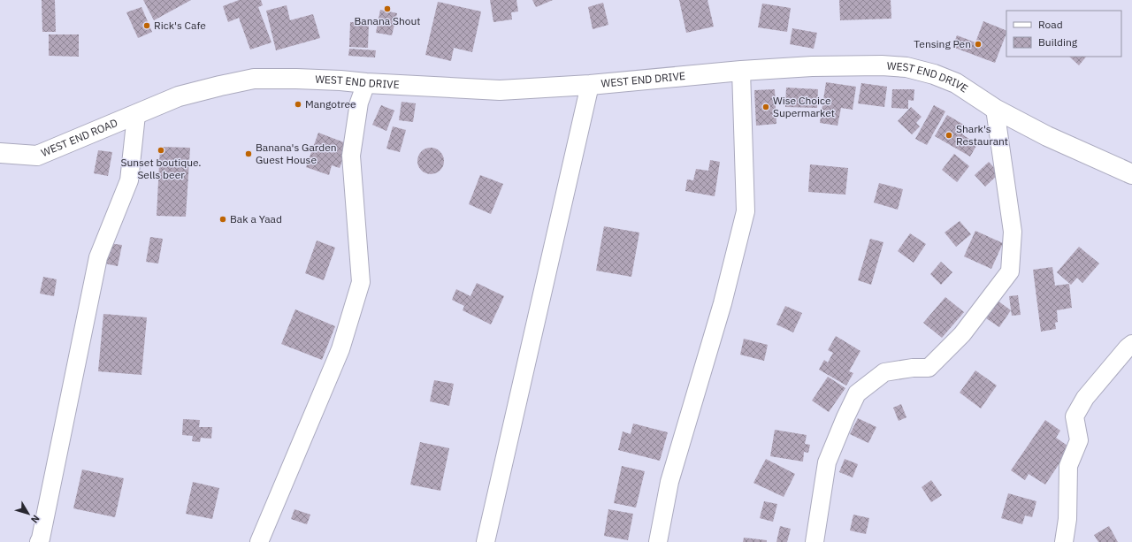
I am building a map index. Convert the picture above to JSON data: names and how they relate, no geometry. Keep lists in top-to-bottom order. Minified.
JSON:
{"streets":{"main road":["WEST END DRIVE","WEST END ROAD"]},"crossings":[["WEST END DRIVE","WEST END ROAD"]],"places":["Banana Shout","Rick's Cafe","Tensing Pen","Mangotree","Wise Choice Supermarket","Shark's Restaurant","Sunset boutique. Sells beer","Banana's Garden Guest House","Bak a Yaad"],"legend":["Road","Building"],"north":"bottom right"}
